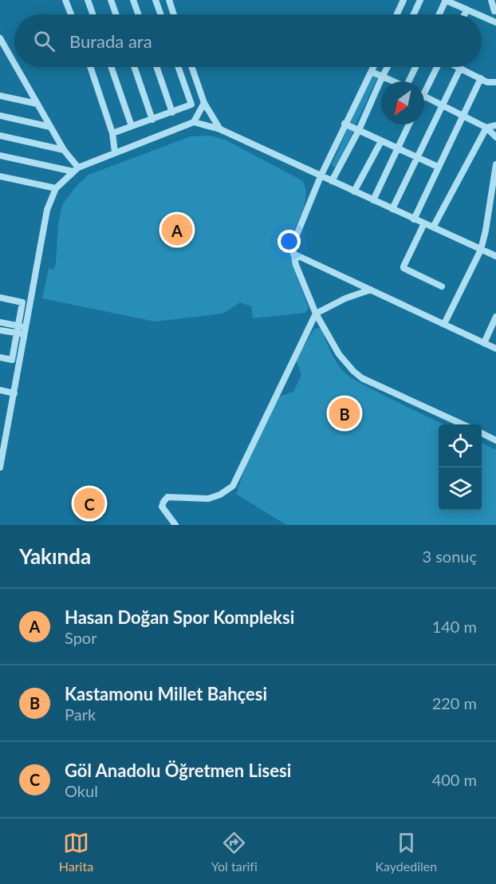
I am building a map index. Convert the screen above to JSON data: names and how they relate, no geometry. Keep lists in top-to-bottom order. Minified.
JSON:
{"north":"bottom left","page":{"search":"Burada ara","pins":["A","B","C"],"heading":["Yakında","3 sonuç"],"list":[{"mark":"A","name":"Hasan Doğan Spor Kompleksi","note":"Spor","value":"140 m"},{"mark":"B","name":"Kastamonu Millet Bahçesi","note":"Park","value":"220 m"},{"mark":"C","name":"Göl Anadolu Öğretmen Lisesi","note":"Okul","value":"400 m"}],"nav":["Harita","Yol tarifi","Kaydedilen"]}}
